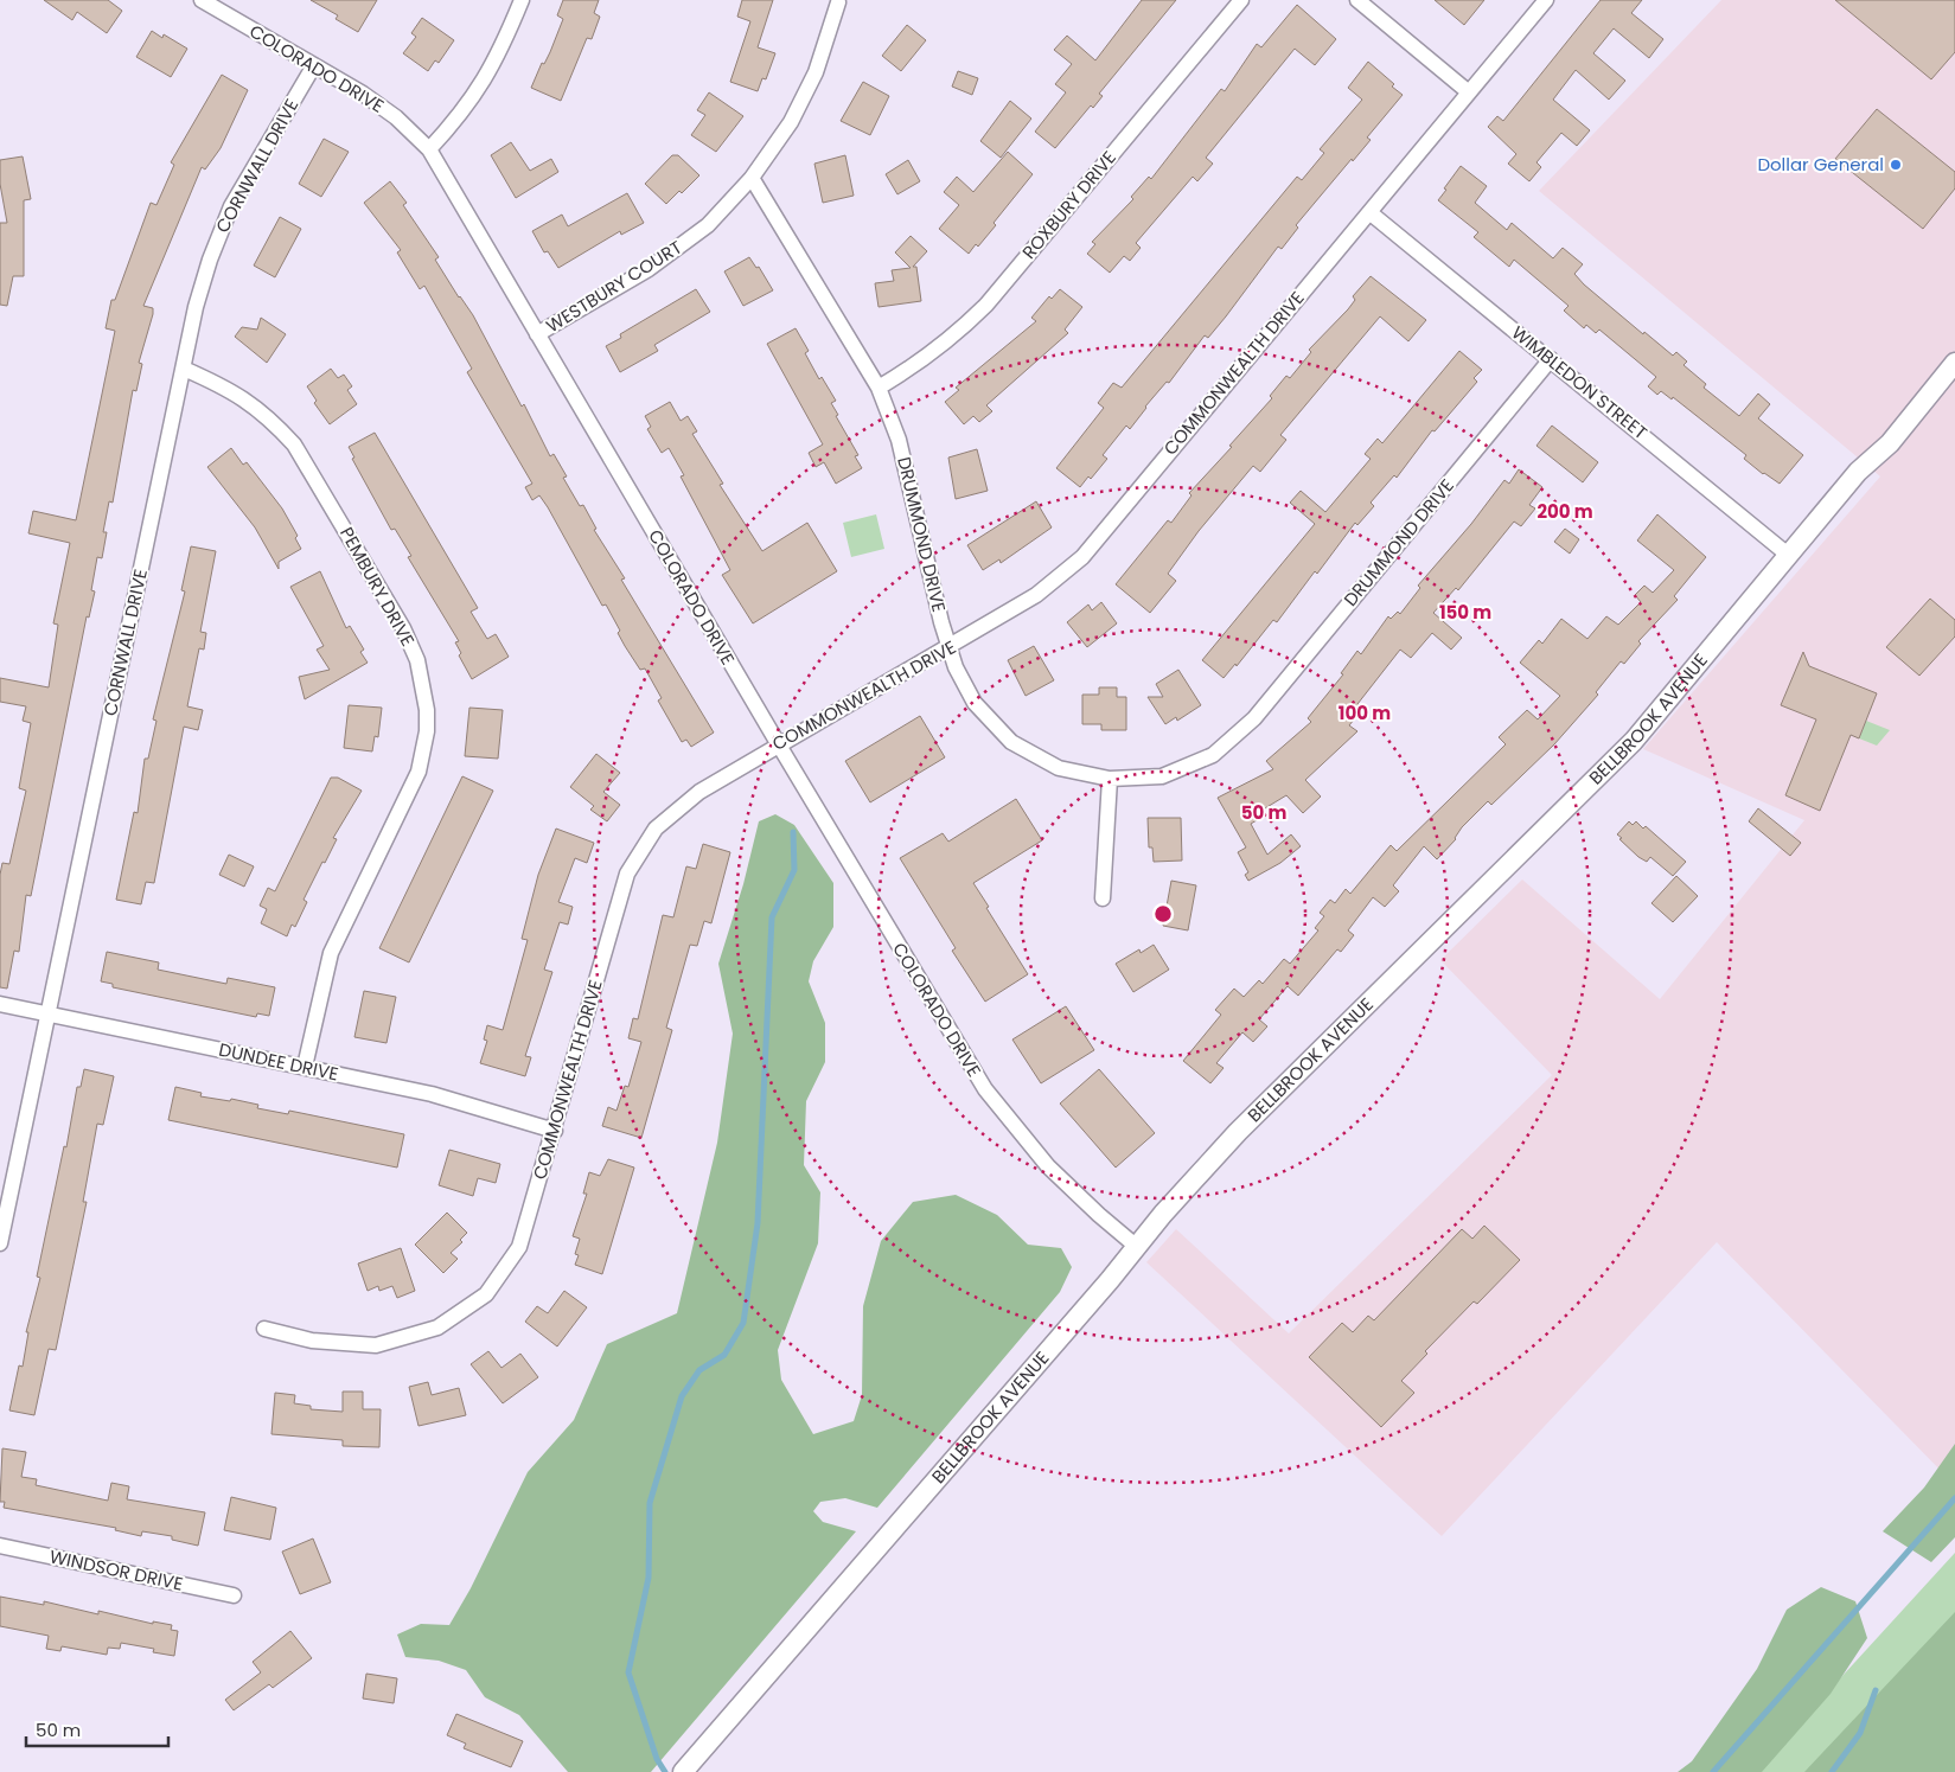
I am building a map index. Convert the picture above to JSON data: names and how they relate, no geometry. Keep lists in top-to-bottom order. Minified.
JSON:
{"streets":{"street":["COLORADO DRIVE","CORNWALL DRIVE","ROXBURY DRIVE","WESTBURY COURT","COMMONWEALTH DRIVE","WIMBLEDON STREET","DRUMMOND DRIVE","PEMBURY DRIVE","BELLBROOK AVENUE","DUNDEE DRIVE","WINDSOR DRIVE"]},"crossings":[["COLORADO DRIVE","CORNWALL DRIVE"],["COLORADO DRIVE","WESTBURY COURT"],["COLORADO DRIVE","COMMONWEALTH DRIVE"],["COLORADO DRIVE","BELLBROOK AVENUE"],["CORNWALL DRIVE","PEMBURY DRIVE"],["CORNWALL DRIVE","DUNDEE DRIVE"],["ROXBURY DRIVE","DRUMMOND DRIVE"],["WESTBURY COURT","DRUMMOND DRIVE"],["COMMONWEALTH DRIVE","WIMBLEDON STREET"],["COMMONWEALTH DRIVE","DRUMMOND DRIVE"],["COMMONWEALTH DRIVE","DUNDEE DRIVE"],["WIMBLEDON STREET","DRUMMOND DRIVE"],["WIMBLEDON STREET","BELLBROOK AVENUE"],["PEMBURY DRIVE","DUNDEE DRIVE"]],"places":["Dollar General"],"scale_bar":"50 m","rings":["200 m","150 m","100 m","50 m"]}
